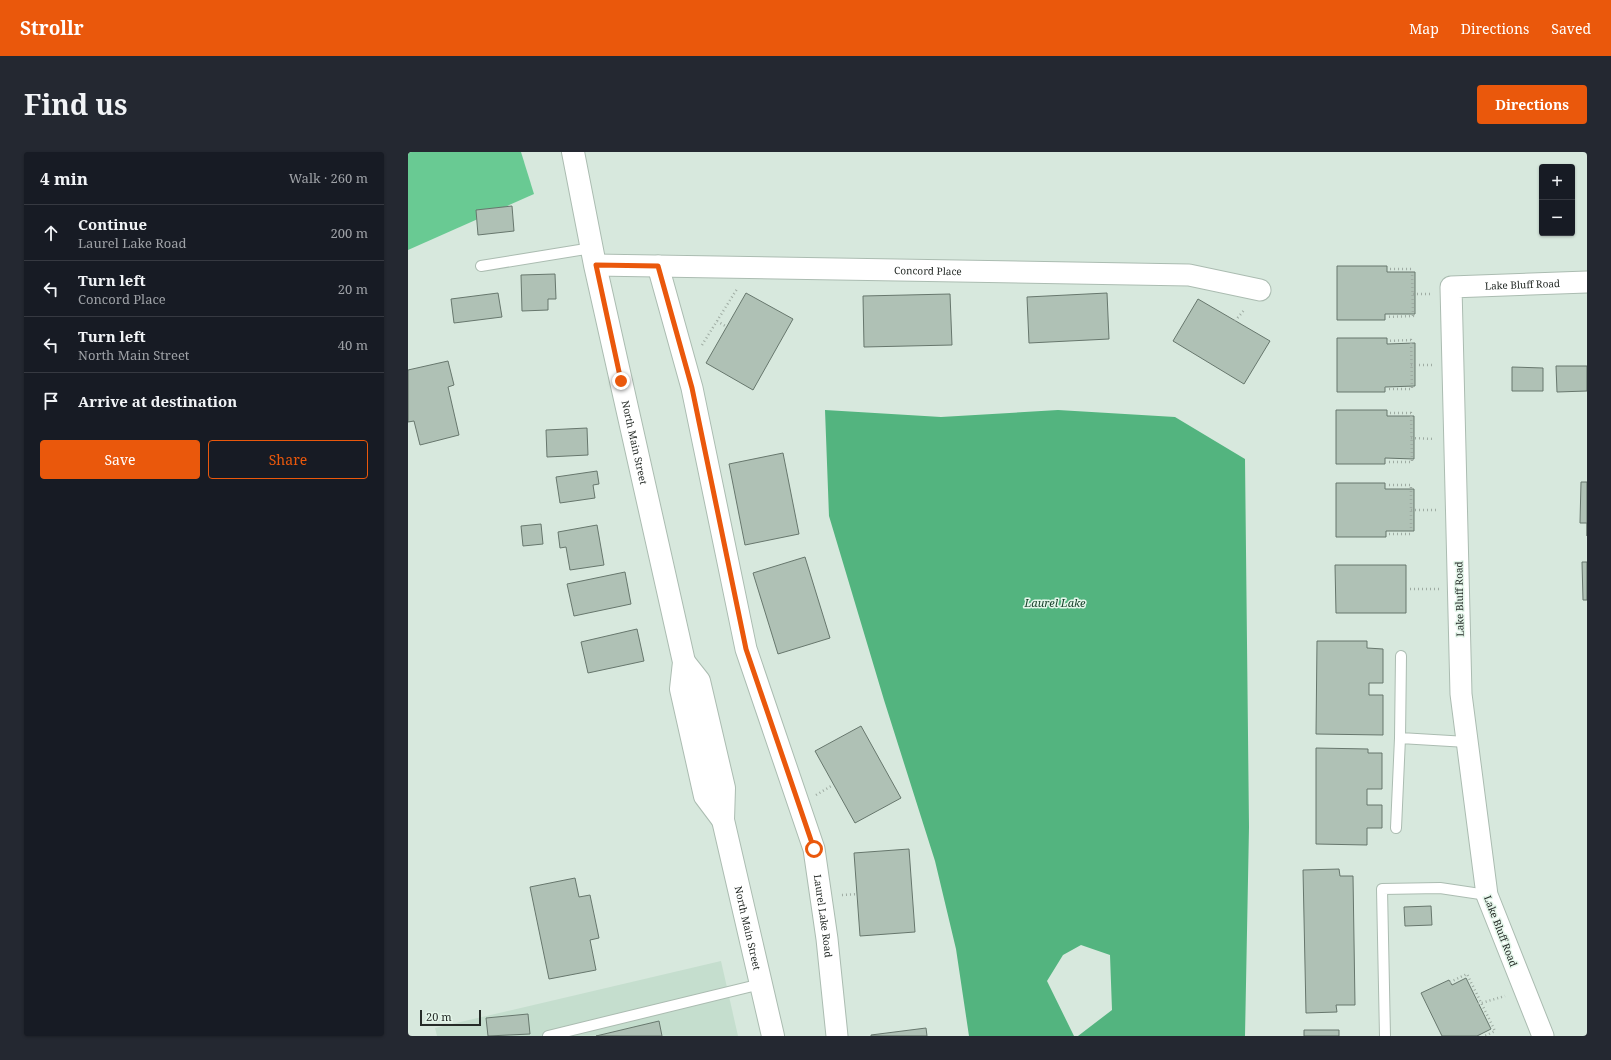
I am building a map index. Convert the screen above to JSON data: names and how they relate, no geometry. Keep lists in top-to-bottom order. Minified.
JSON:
{"streets":{"main road":["North Main Street"],"street":["Concord Place","Lake Bluff Road","Laurel Lake Road"]},"crossings":[["Concord Place","North Main Street"],["Concord Place","Laurel Lake Road"]],"water":["Laurel Lake"],"scale_bar":"20 m","page":{"header":"Strollr","nav":["Map","Directions","Saved"],"title":"Find us","buttons":["Directions",["Save","Share"]],"heading":["4 min","Walk · 260 m"],"map_buttons":["+","−"],"list":[["Continue","Laurel Lake Road","200 m"],["Turn left","Concord Place","20 m"],["Turn left","North Main Street","40 m"],"Arrive at destination"],"scale":"20 m"}}
